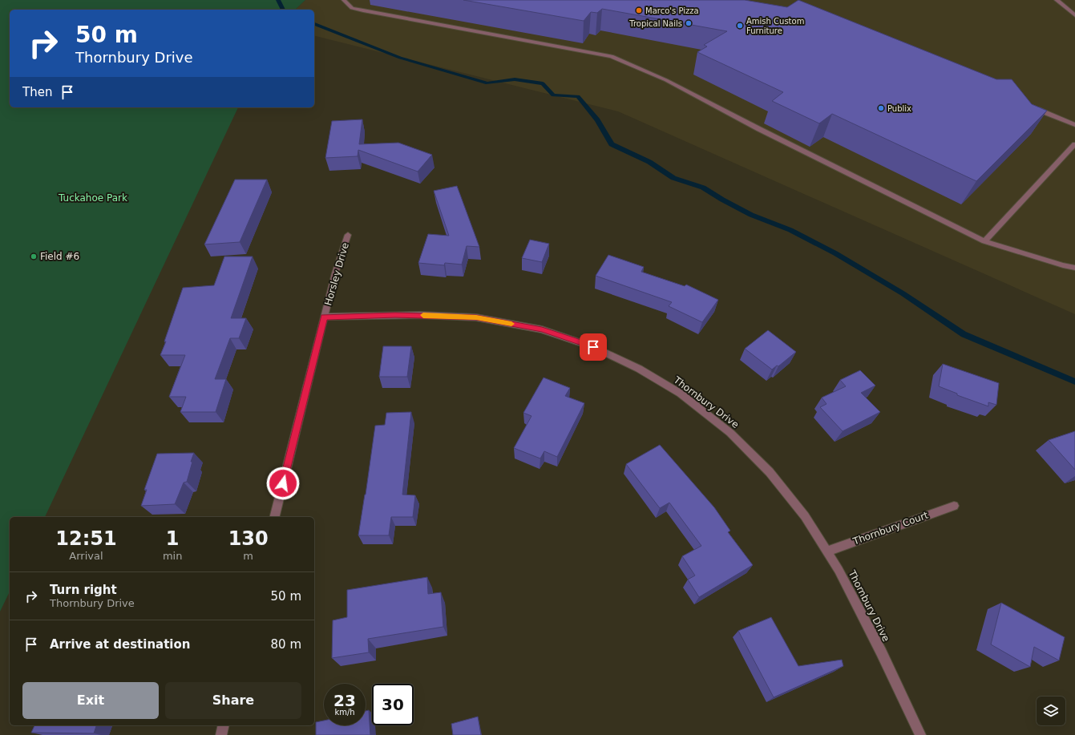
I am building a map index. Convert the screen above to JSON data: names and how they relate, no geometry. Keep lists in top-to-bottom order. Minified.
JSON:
{"streets":{"street":["Horsley Drive","Thornbury Drive","Thornbury Court"]},"crossings":[["Horsley Drive","Thornbury Drive"],["Thornbury Drive","Thornbury Court"]],"parks":["Tuckahoe Park"],"places":["Marco's Pizza","Tropical Nails","Amish Custom Furniture","Publix","Field #6"],"page":{"turn":["50 m","Thornbury Drive"],"then":"Then","eta":["12:51","Arrival","1","min","130","m"],"list":[{"name":"Turn right","note":"Thornbury Drive","value":"50 m"},{"name":"Arrive at destination","value":"80 m"}],"buttons":["Exit","Share"],"speed":"23 km/h","limit":"30"}}
